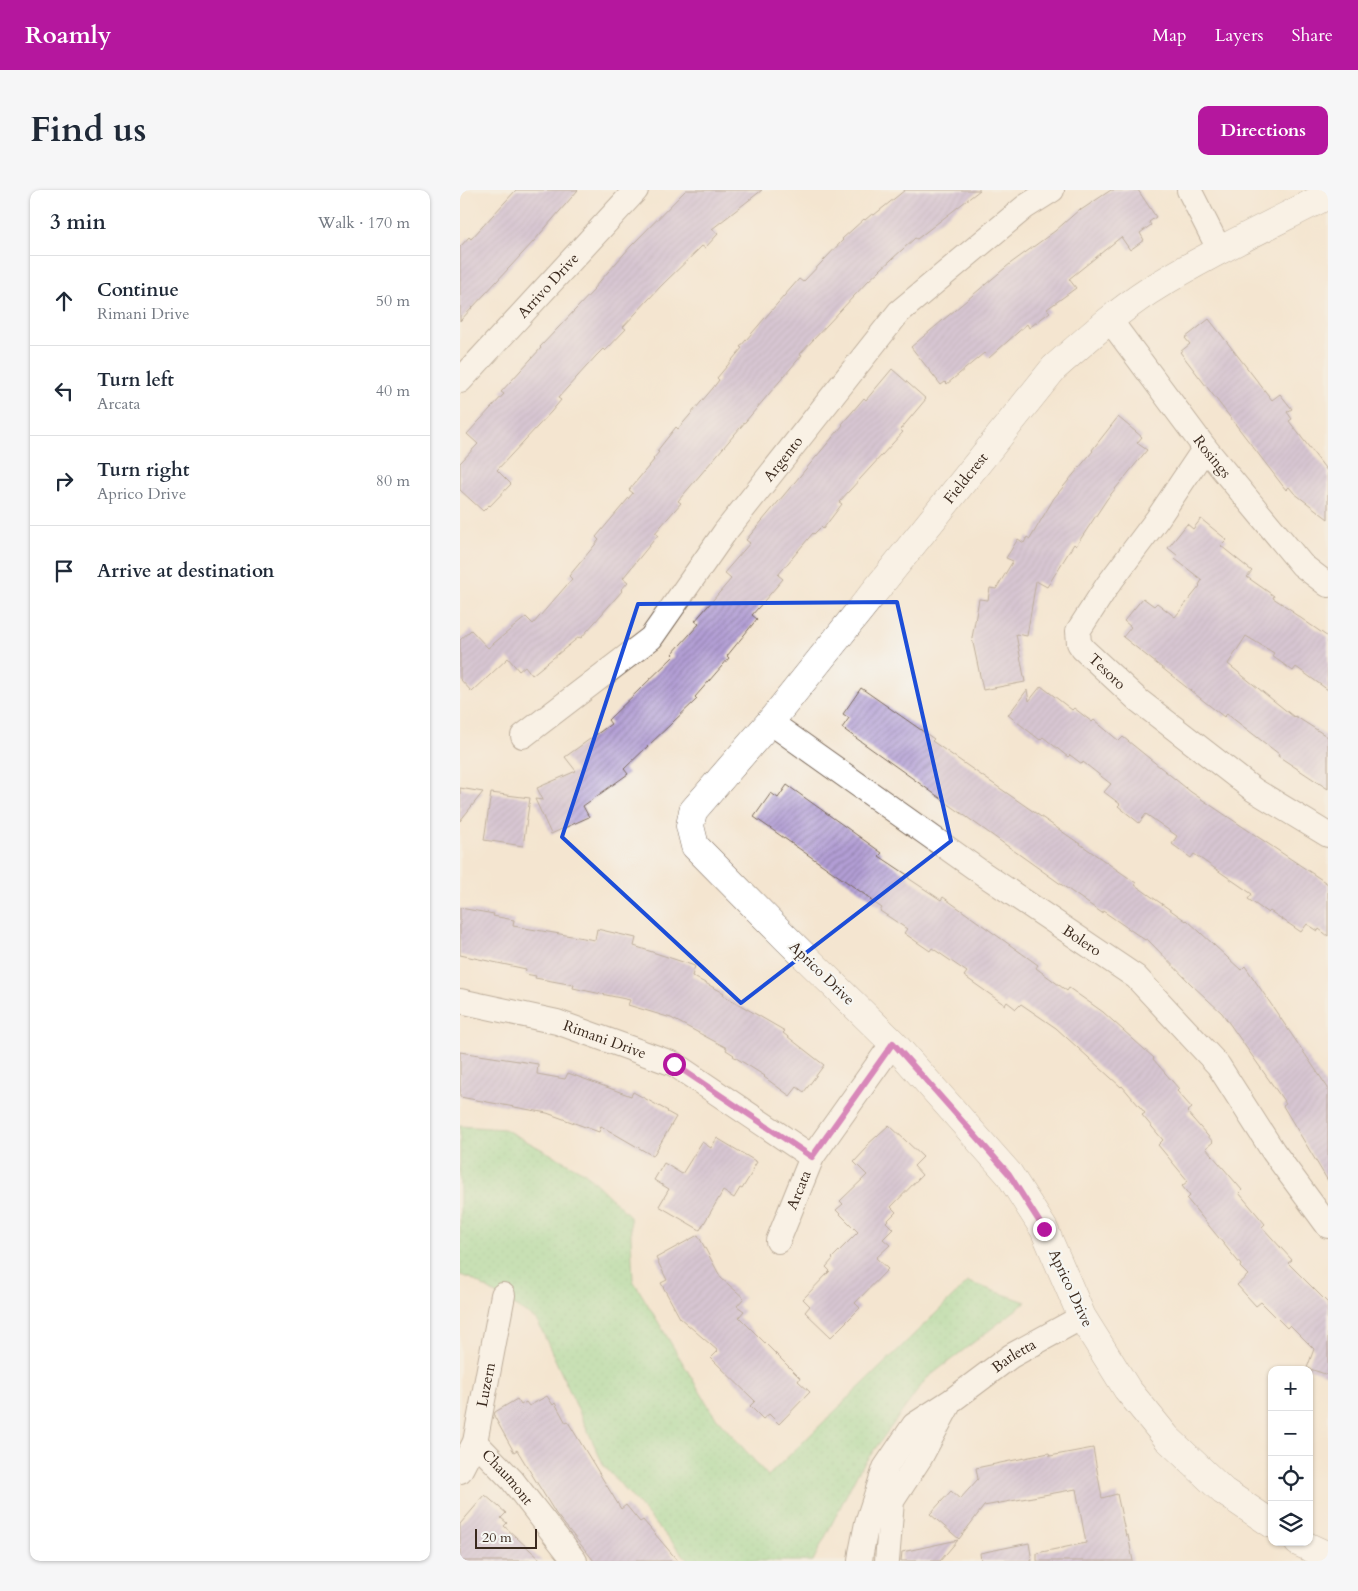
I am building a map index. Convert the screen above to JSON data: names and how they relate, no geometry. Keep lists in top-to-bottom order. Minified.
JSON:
{"streets":{"street":["Arrivo Drive","Rosings","Argento","Fieldcrest","Tesoro","Bolero","Aprico Drive","Rimani Drive","Arcata","Barletta","Luzern","Chaumont"]},"crossings":[["Rosings","Fieldcrest"],["Rosings","Tesoro"],["Fieldcrest","Bolero"],["Fieldcrest","Aprico Drive"],["Aprico Drive","Arcata"],["Aprico Drive","Barletta"],["Rimani Drive","Arcata"],["Luzern","Chaumont"]],"scale_bar":"20 m","page":{"header":"Roamly","nav":["Map","Layers","Share"],"title":"Find us","buttons":"Directions","heading":["3 min","Walk · 170 m"],"list":[["Continue","Rimani Drive","50 m"],["Turn left","Arcata","40 m"],["Turn right","Aprico Drive","80 m"],"Arrive at destination"],"map_buttons":["+","−"],"scale":"20 m"}}
